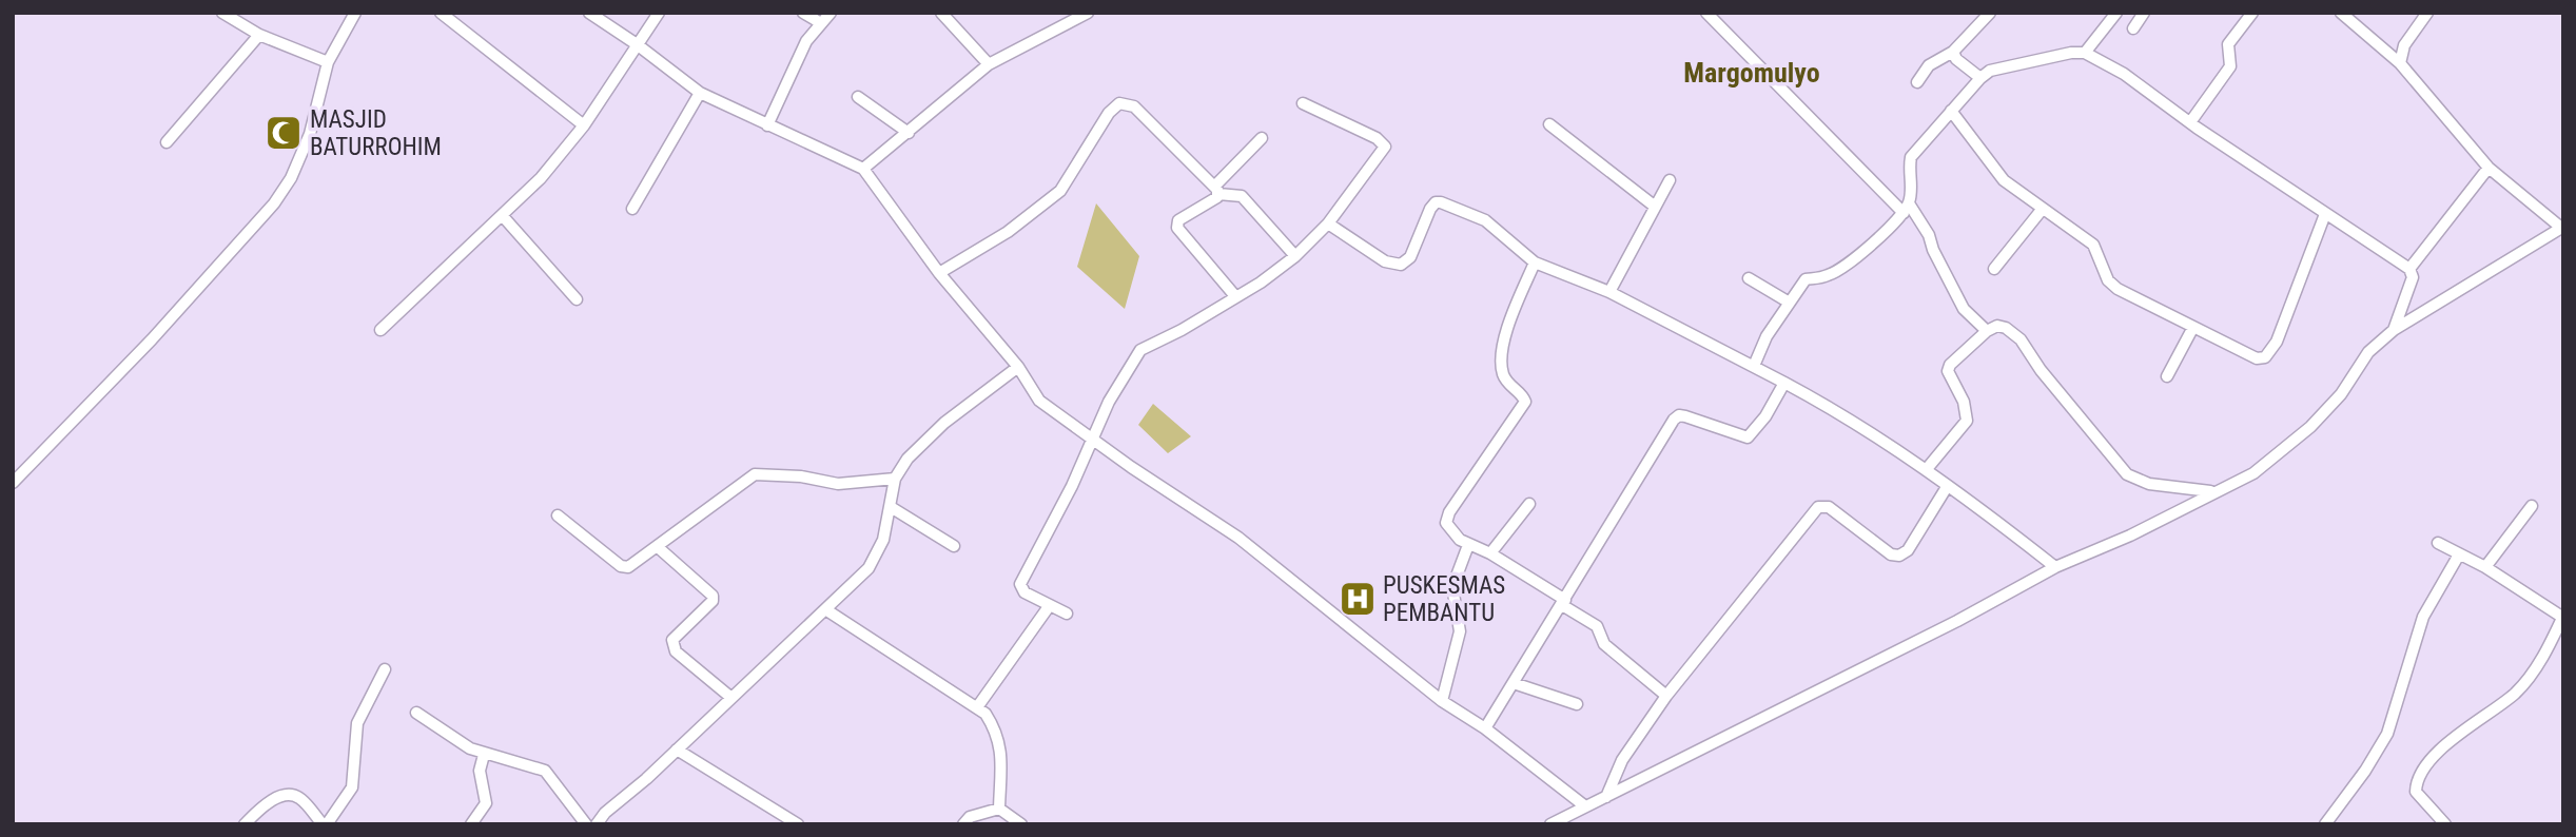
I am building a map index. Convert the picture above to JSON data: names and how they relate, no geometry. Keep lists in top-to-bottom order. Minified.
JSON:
{"districts":["Margomulyo"],"places":{"mosque":["MASJID BATURROHIM"],"hospital":["PUSKESMAS PEMBANTU"]}}
